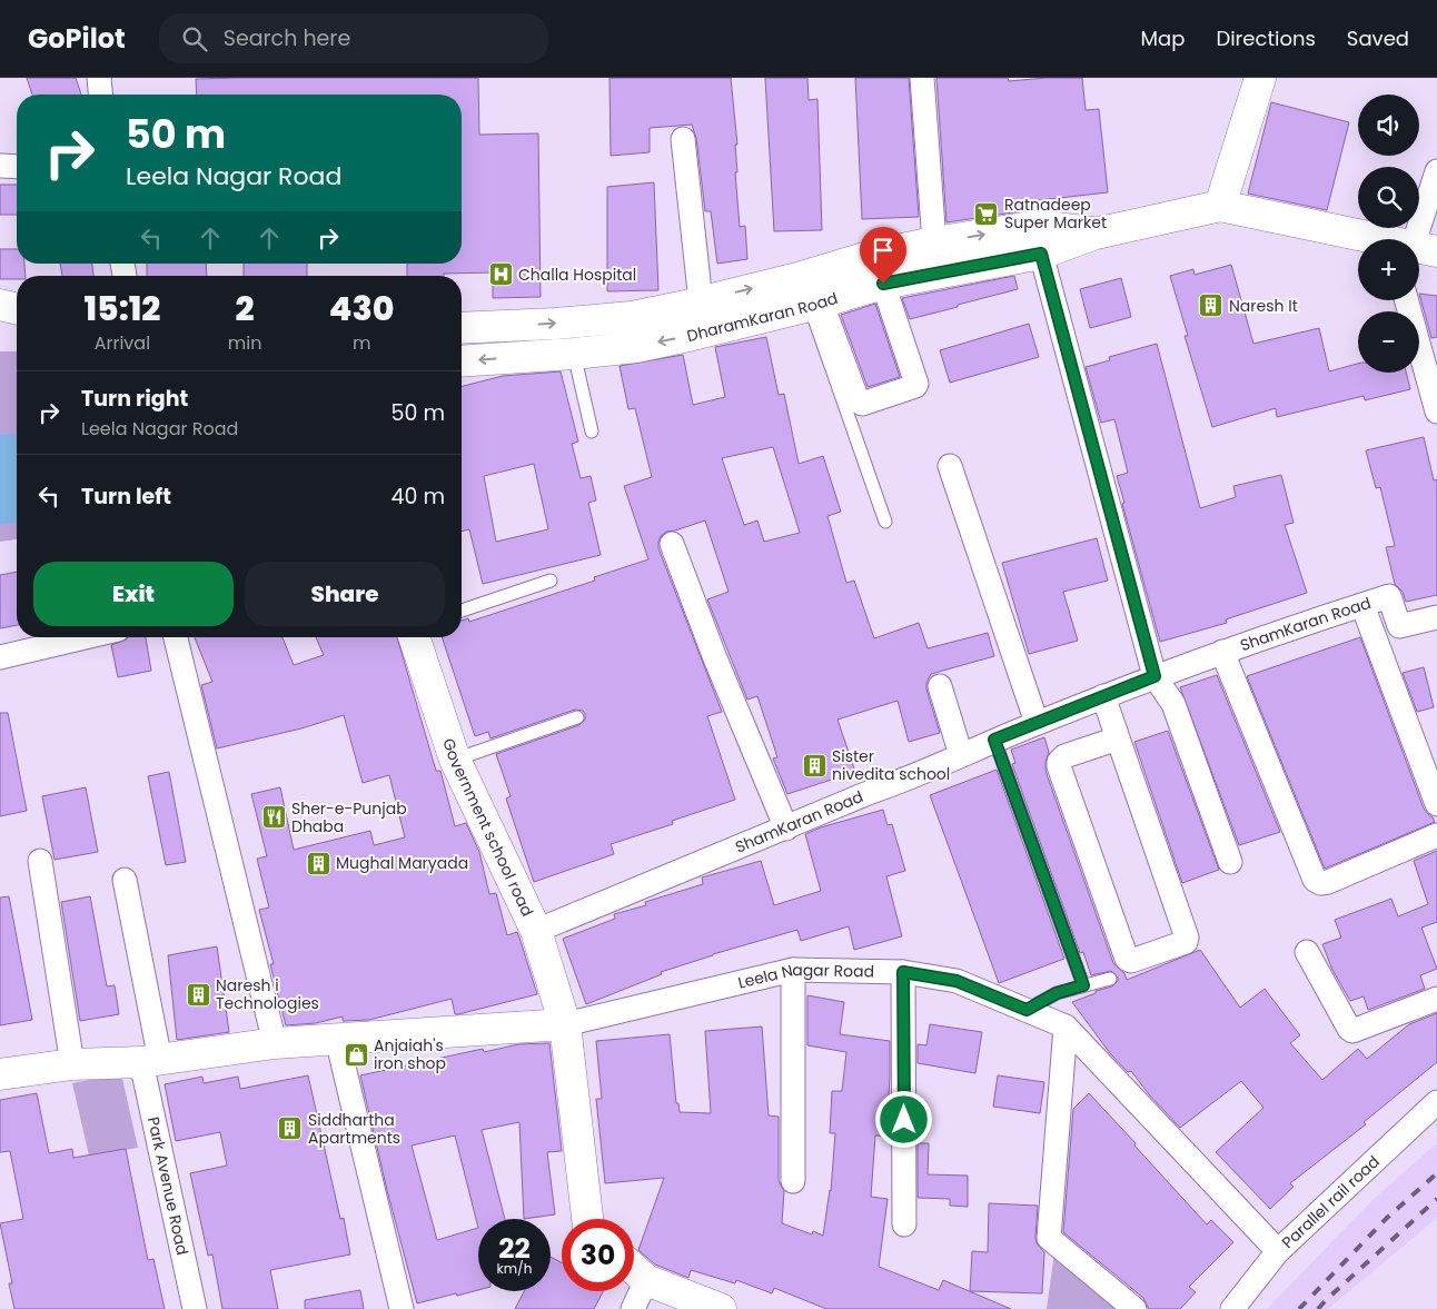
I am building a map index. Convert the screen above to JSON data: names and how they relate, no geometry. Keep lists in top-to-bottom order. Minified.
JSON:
{"streets":{"street":["DharamKaran Road","ShamKaran Road","Government school road","Leela Nagar Road","Park Avenue Road","Parallel rail road"]},"crossings":[["ShamKaran Road","Government school road"],["Government school road","Leela Nagar Road"]],"places":{"supermarket":["Ratnadeep Super Market"],"hospital":["Challa Hospital"],"building":["Naresh It","Sister nivedita school","Mughal Maryada","Naresh i Technologies","Siddhartha Apartments"],"restaurant":["Sher-e-Punjab Dhaba"],"shop":["Anjaiah's iron shop"]},"page":{"header":"GoPilot","search":"Search here","nav":["Map","Directions","Saved"],"map_buttons":["+","−"],"turn":["50 m","Leela Nagar Road"],"eta":["15:12","Arrival","2","min","430","m"],"list":[{"name":"Turn right","note":"Leela Nagar Road","value":"50 m"},{"name":"Turn left","value":"40 m"}],"buttons":["Exit","Share"],"speed":"22 km/h","limit":"30"}}
